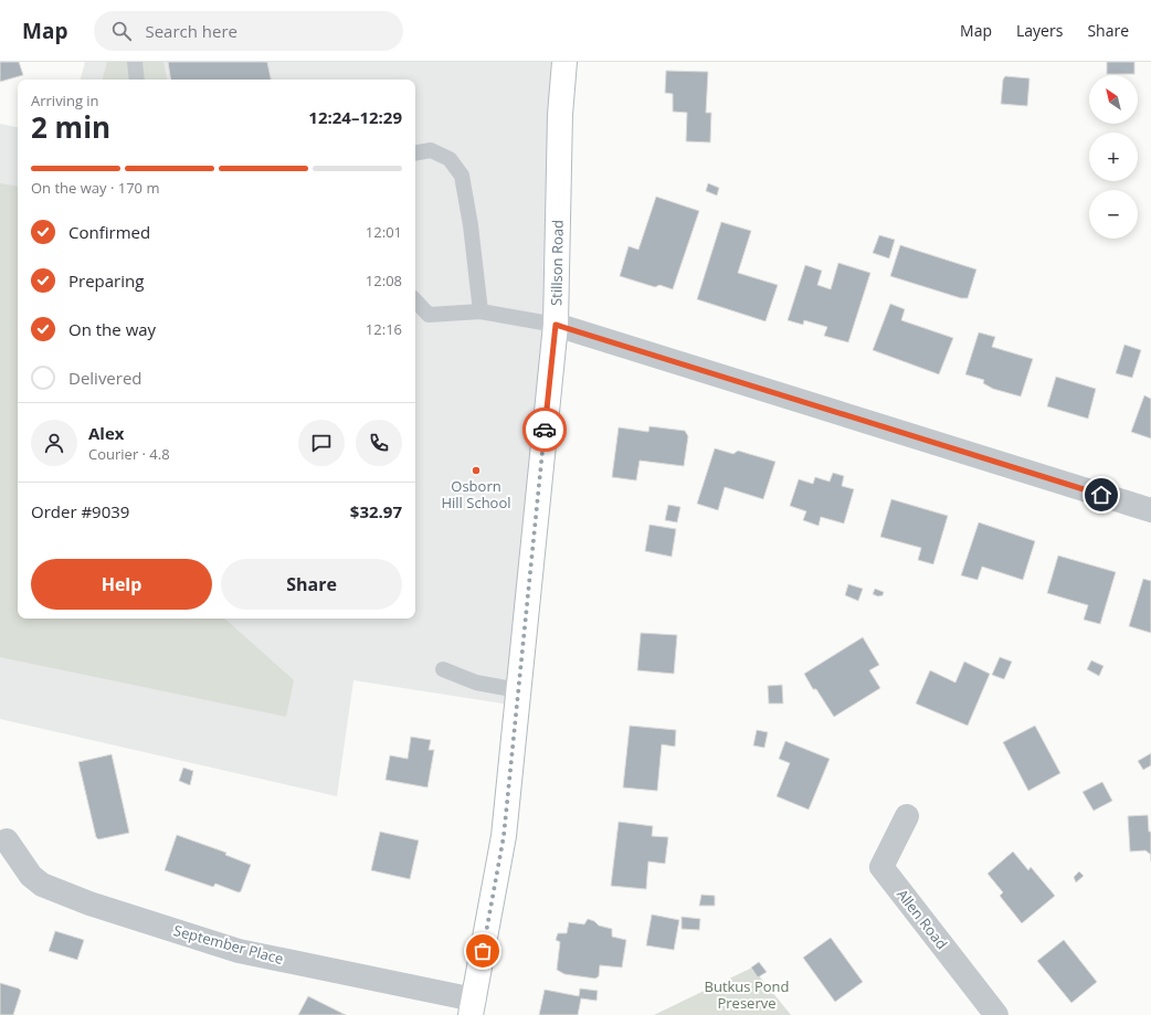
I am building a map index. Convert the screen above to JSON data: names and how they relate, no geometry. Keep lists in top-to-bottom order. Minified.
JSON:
{"streets":{"main road":["Stillson Road"],"street":["Allen Road","September Place"]},"crossings":[["Stillson Road","September Place"]],"parks":["Butkus Pond Preserve"],"places":["Osborn Hill School"],"north":"top left","page":{"header":"Map","search":"Search here","nav":["Map","Layers","Share"],"map_buttons":["+","−"],"heading":["2 min","Arriving in","12:24–12:29"],"panel":["Alex","Courier · 4.8","Order #9039","$32.97"],"bar":"On the way · 170 m","list":[["Confirmed","12:01"],["Preparing","12:08"],["On the way","12:16"],"Delivered"],"buttons":["Help","Share"]}}
